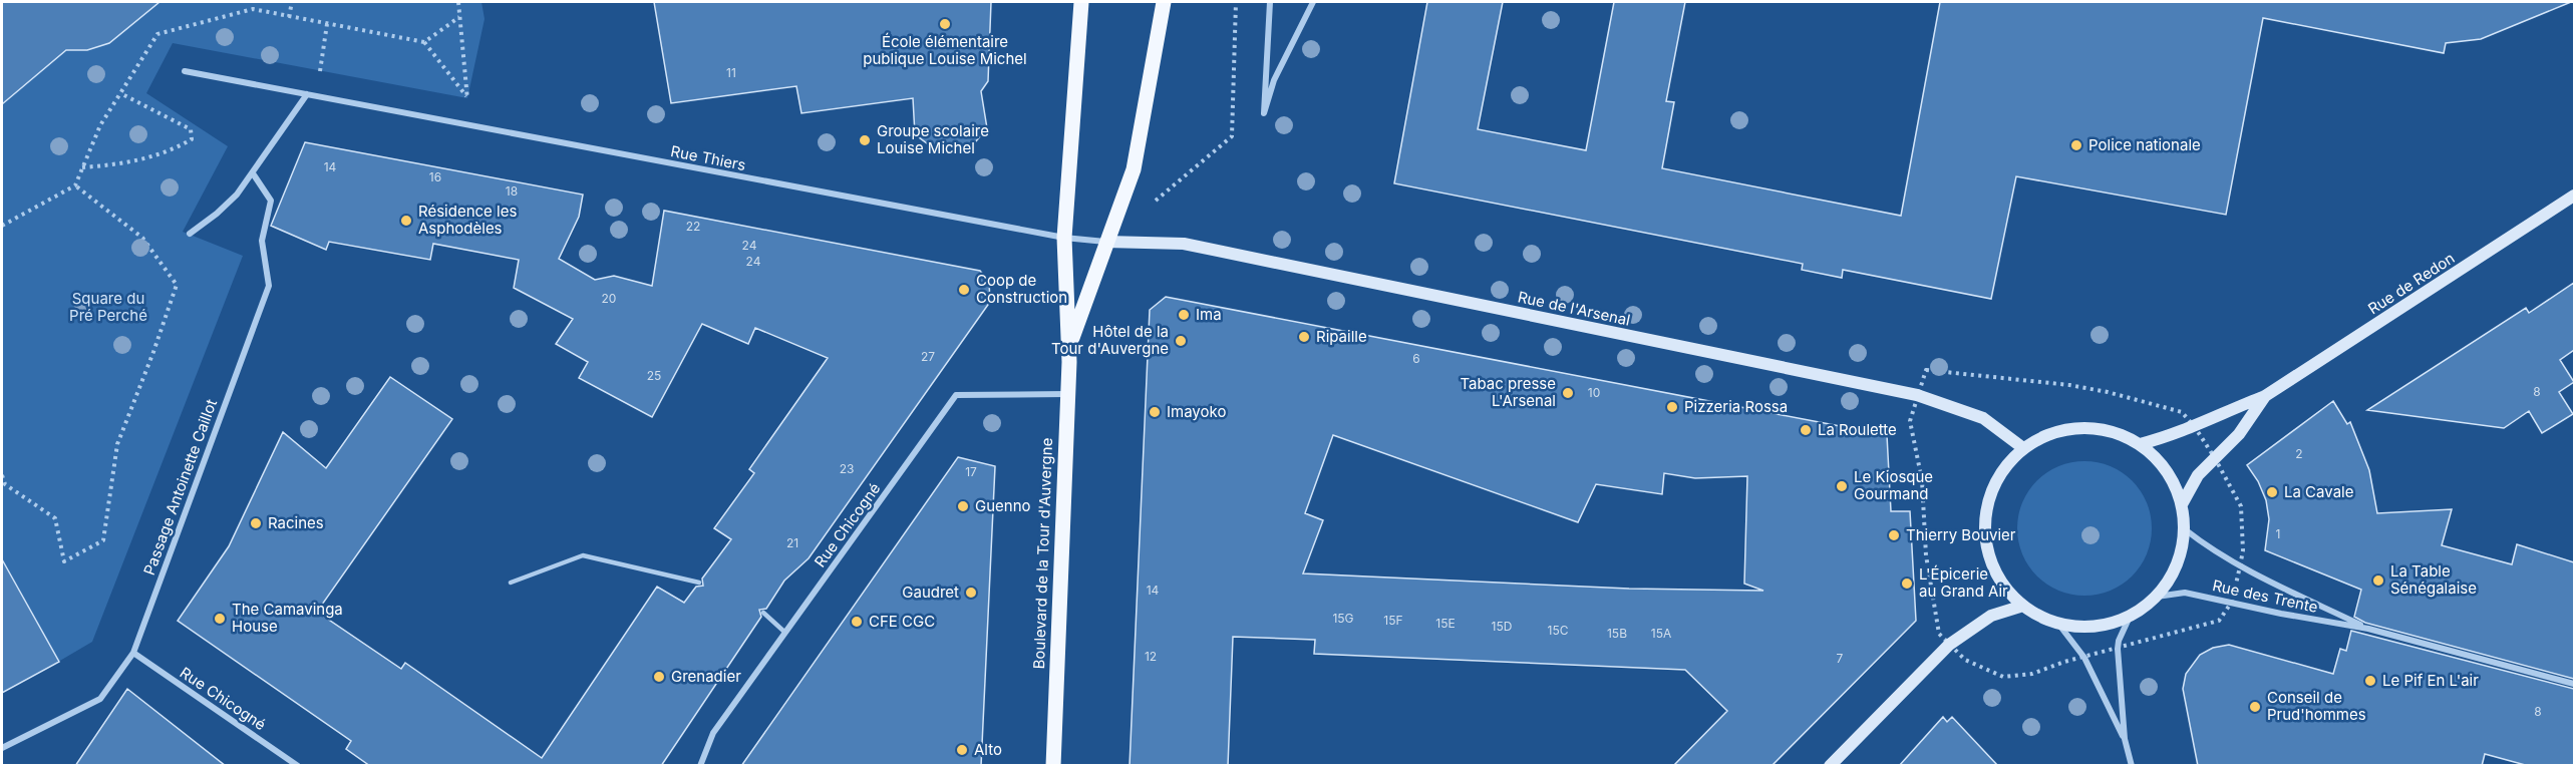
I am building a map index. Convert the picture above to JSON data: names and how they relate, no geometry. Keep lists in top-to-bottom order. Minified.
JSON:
{"streets":{"main road":["Boulevard de la Tour d'Auvergne"],"street":["Rue Thiers","Rue de Redon","Rue de l'Arsenal","Passage Antoinette Caillot","Rue Chicogné","Rue des Trente"]},"crossings":[["Rue Thiers","Rue de l'Arsenal"],["Rue Thiers","Boulevard de la Tour d'Auvergne"],["Rue de Redon","Rue de l'Arsenal"],["Rue de Redon","Rue des Trente"],["Rue de l'Arsenal","Boulevard de la Tour d'Auvergne"],["Rue de l'Arsenal","Rue des Trente"],["Passage Antoinette Caillot","Rue Chicogné"],["Rue Chicogné","Boulevard de la Tour d'Auvergne"]],"parks":["Square du Pré Perché"],"places":["École élémentaire publique Louise Michel","Groupe scolaire Louise Michel","Police nationale","Résidence les Asphodèles","Coop de Construction","Ima","Ripaille","Hôtel de la Tour d'Auvergne","Tabac presse L'Arsenal","Pizzeria Rossa","Imayoko","La Roulette","Le Kiosque Gourmand","La Cavale","Guenno","Racines","Thierry Bouvier","La Table Sénégalaise","L'Épicerie au Grand Air","Gaudret","The Camavinga House","CFE CGC","Grenadier","Le Pif En L'air","Conseil de Prud'hommes","Alto"],"house_numbers":["11","14","16","18","22","24","24","20","27","6","25","8","10","2","23","17","1","21","14","15G","15F","15E","15D","15C","15B","15A","12","7","8"]}
